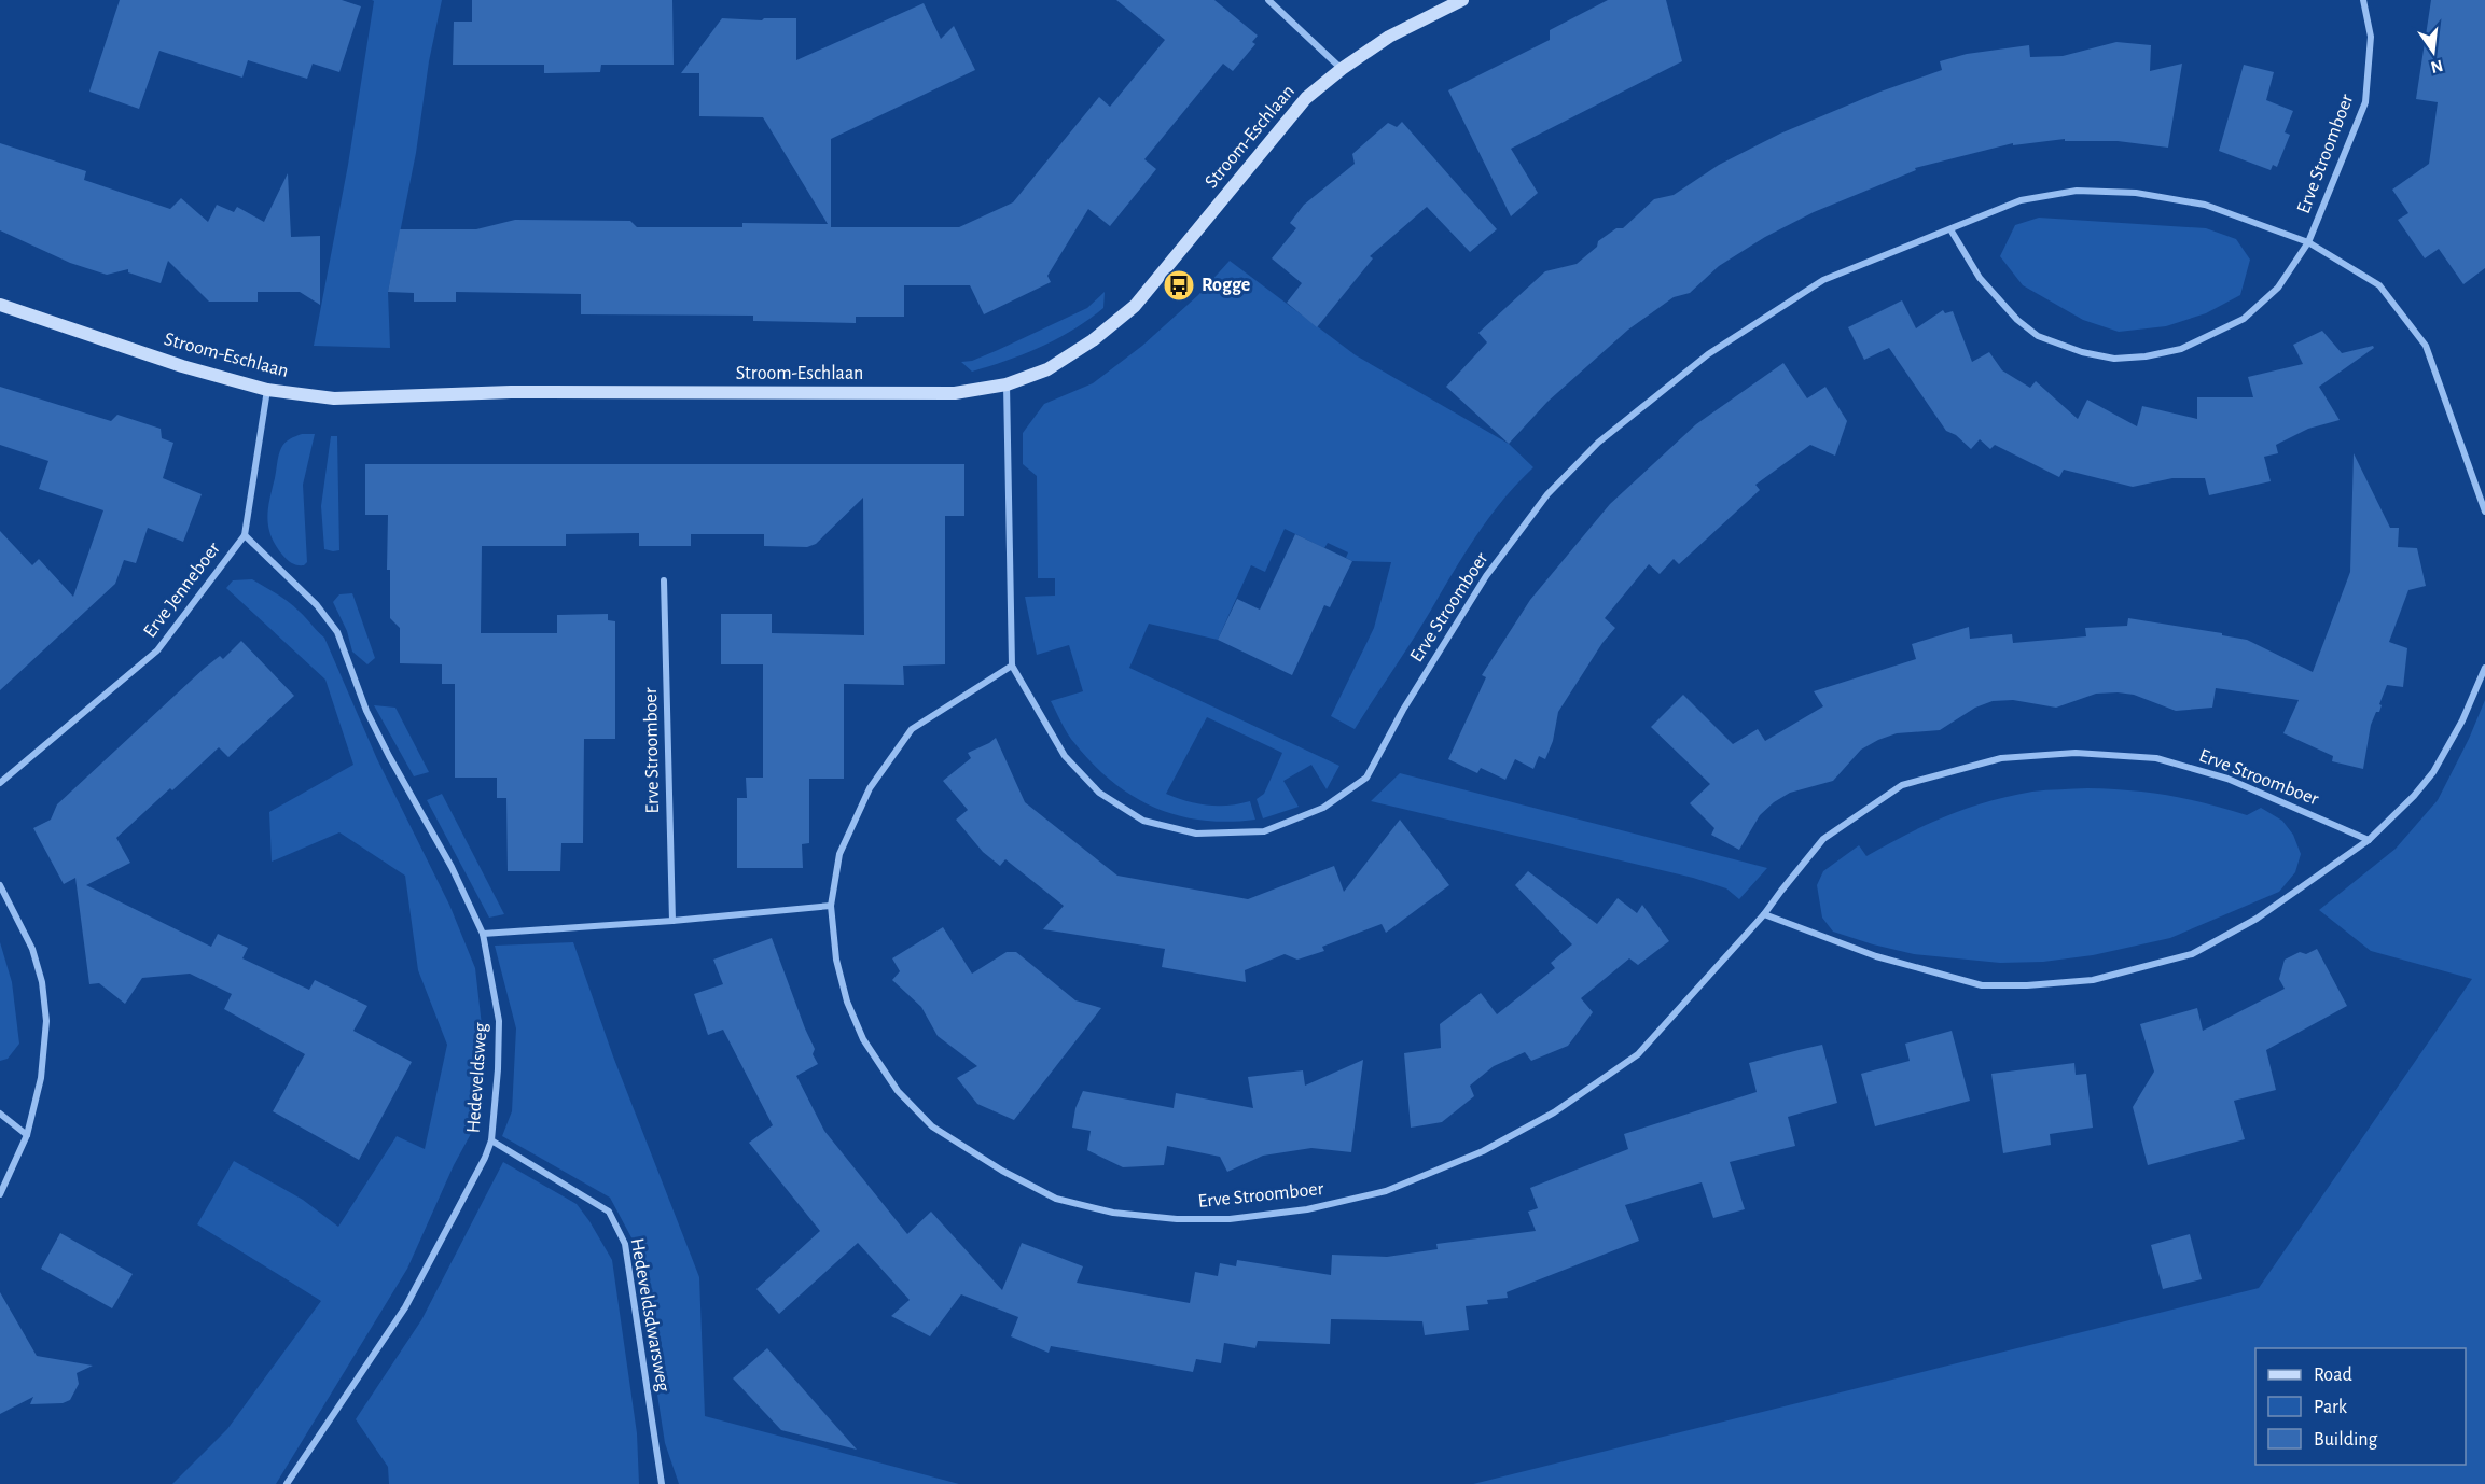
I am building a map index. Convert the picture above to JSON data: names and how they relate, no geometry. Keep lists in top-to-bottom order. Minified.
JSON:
{"streets":{"street":["Stroom-Eschlaan","Erve Stroomboer","Erve Jenneboer","Hedeveldsweg","Hedeveldsdwarsweg"]},"crossings":[["Stroom-Eschlaan","Erve Stroomboer"],["Stroom-Eschlaan","Erve Jenneboer"],["Erve Jenneboer","Hedeveldsweg"],["Hedeveldsweg","Hedeveldsdwarsweg"]],"places":{"bus stop":["Rogge"]},"legend":["Road","Park","Building"],"north":"bottom"}
